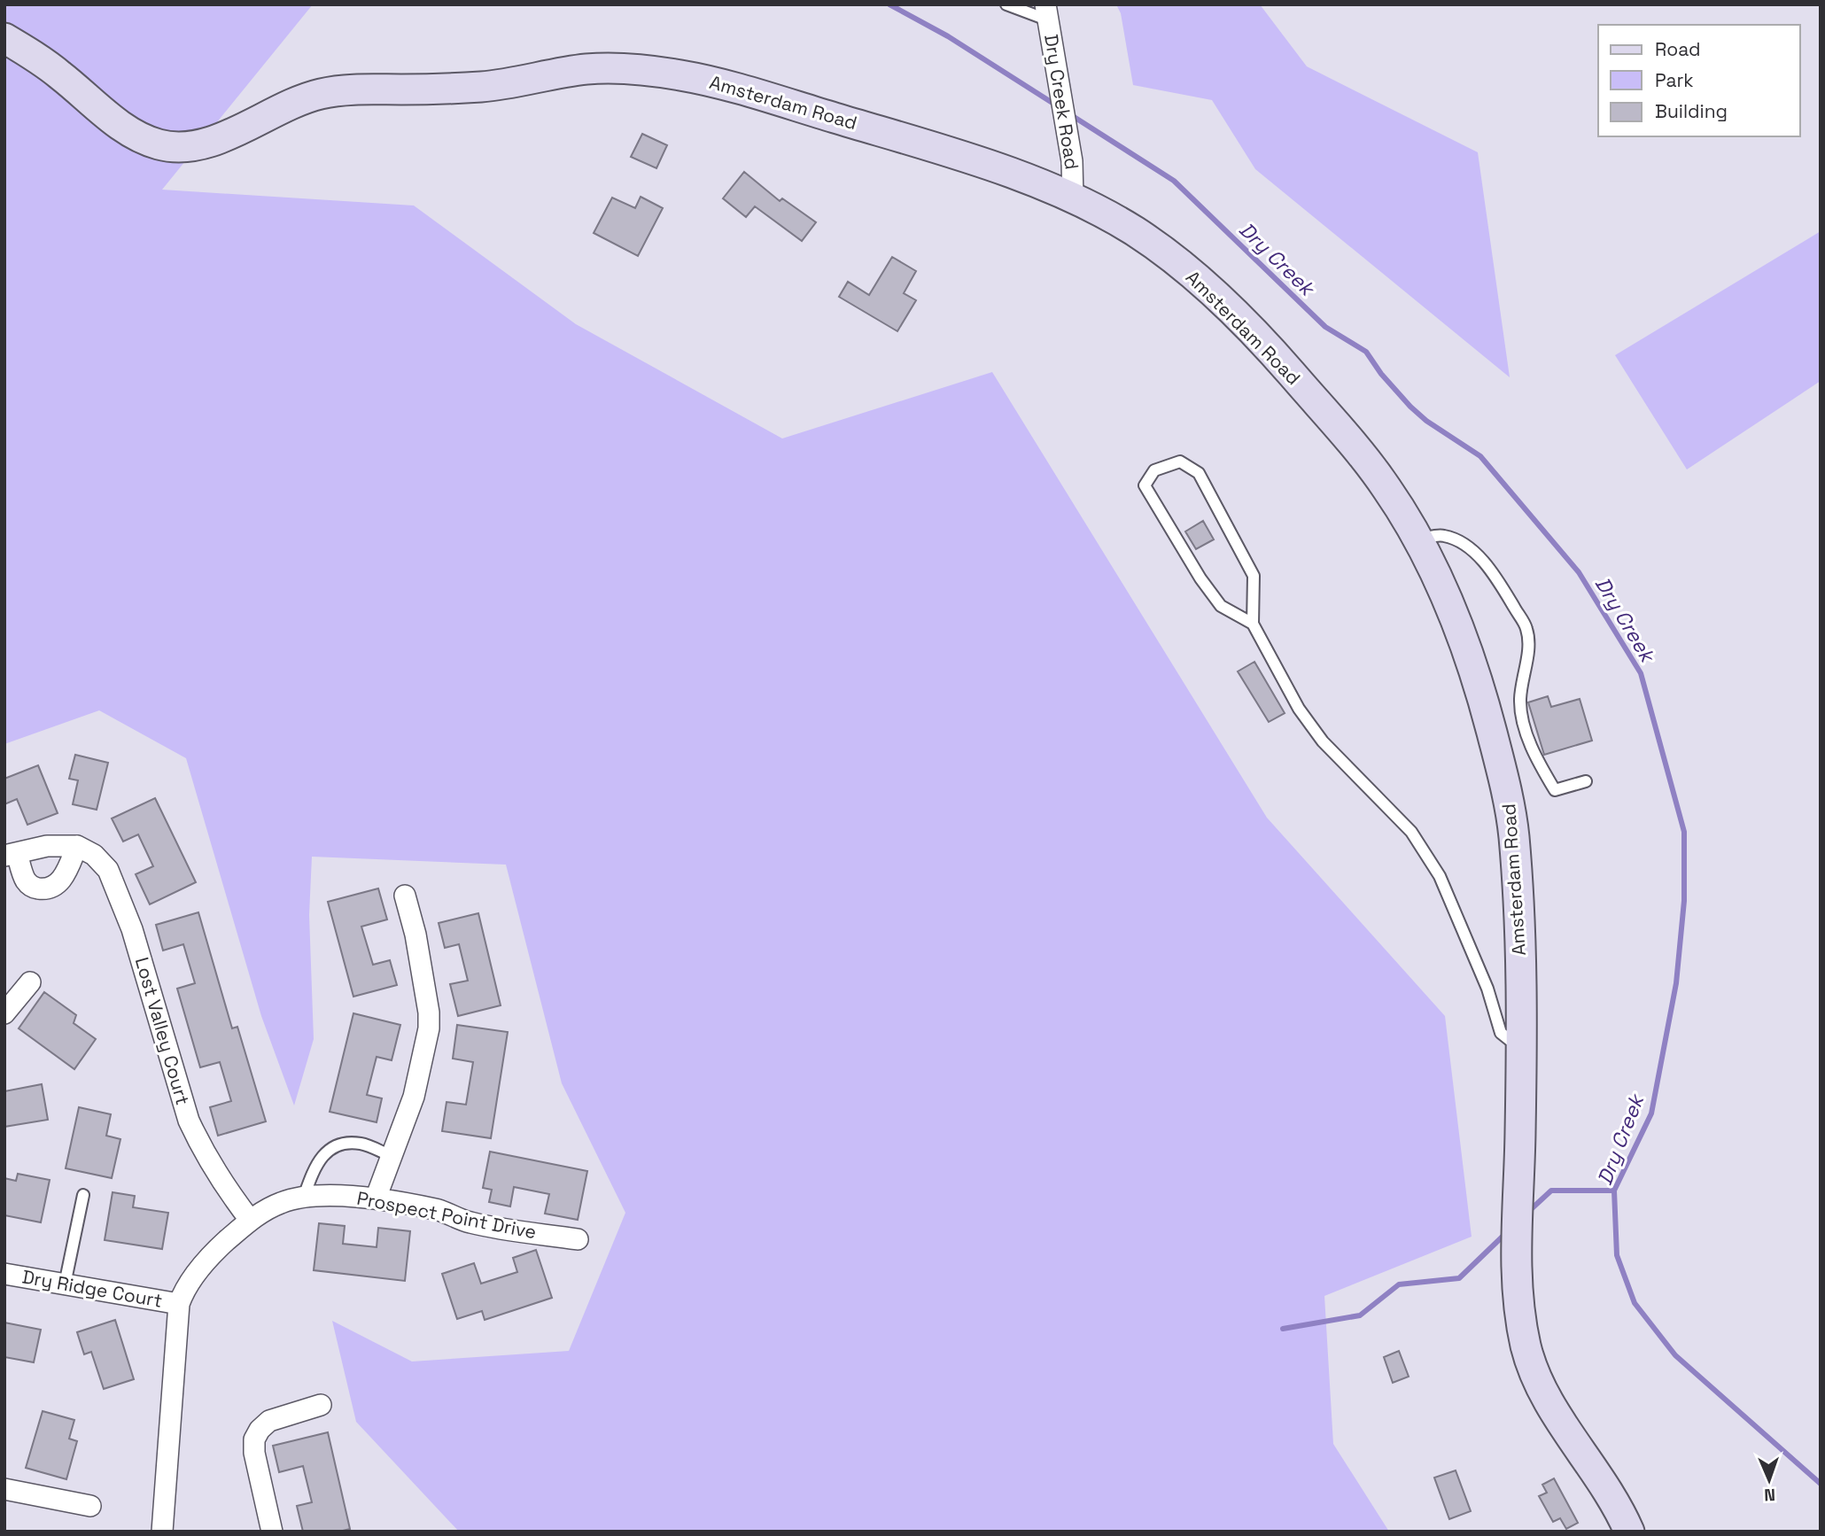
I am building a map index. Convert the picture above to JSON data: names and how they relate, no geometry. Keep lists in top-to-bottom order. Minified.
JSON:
{"streets":{"main road":["Amsterdam Road"],"street":["Dry Creek Road","Lost Valley Court","Prospect Point Drive","Dry Ridge Court"]},"crossings":[["Dry Creek Road","Amsterdam Road"],["Lost Valley Court","Prospect Point Drive"],["Prospect Point Drive","Dry Ridge Court"]],"water":["Dry Creek"],"legend":["Road","Park","Building"],"north":"bottom"}
